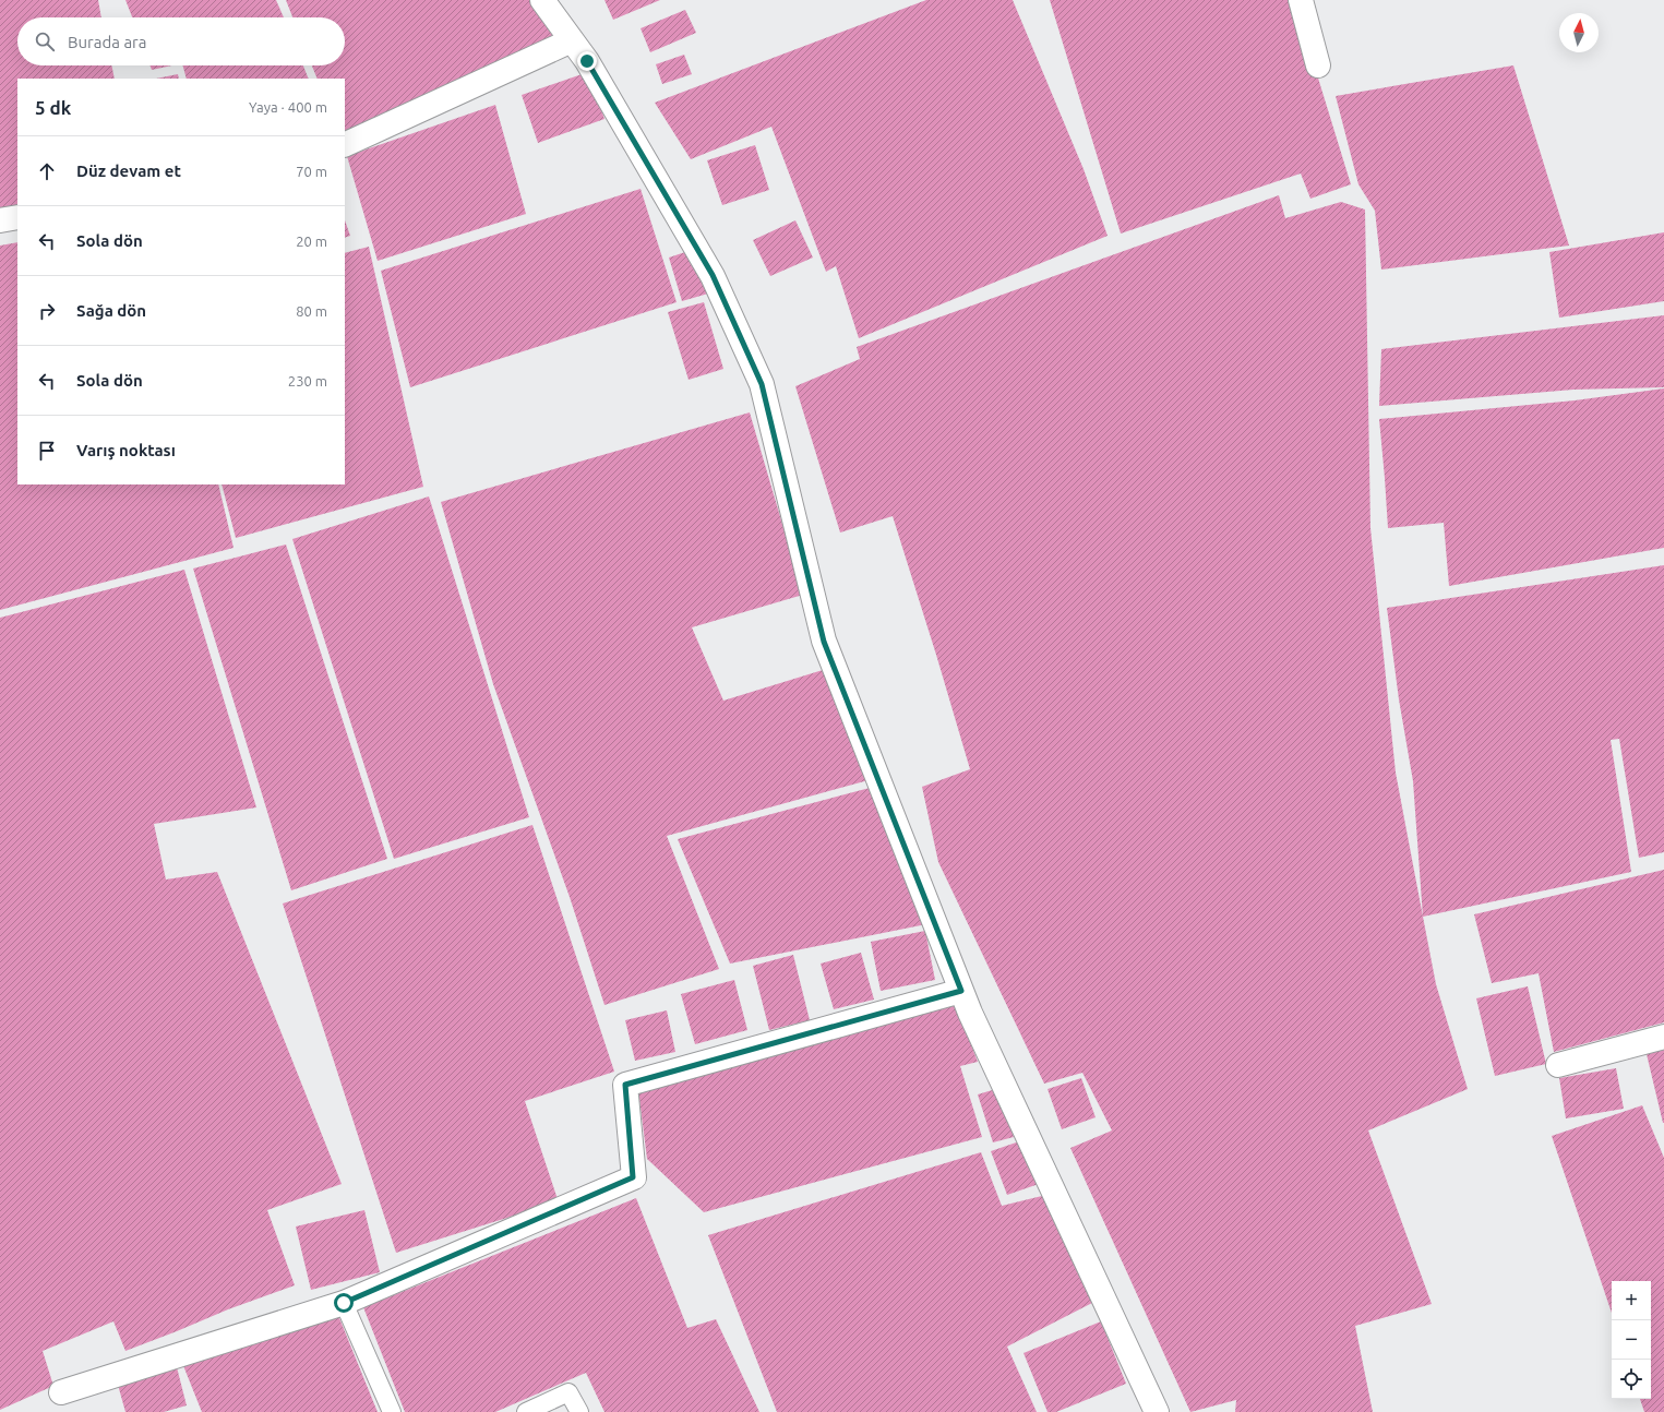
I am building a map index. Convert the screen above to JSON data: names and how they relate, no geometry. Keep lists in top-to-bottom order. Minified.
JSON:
{"north":"top","page":{"search":"Burada ara","heading":["5 dk","Yaya · 400 m"],"list":[["Düz devam et","70 m"],["Sola dön","20 m"],["Sağa dön","80 m"],["Sola dön","230 m"],"Varış noktası"],"map_buttons":["+","−"]}}
